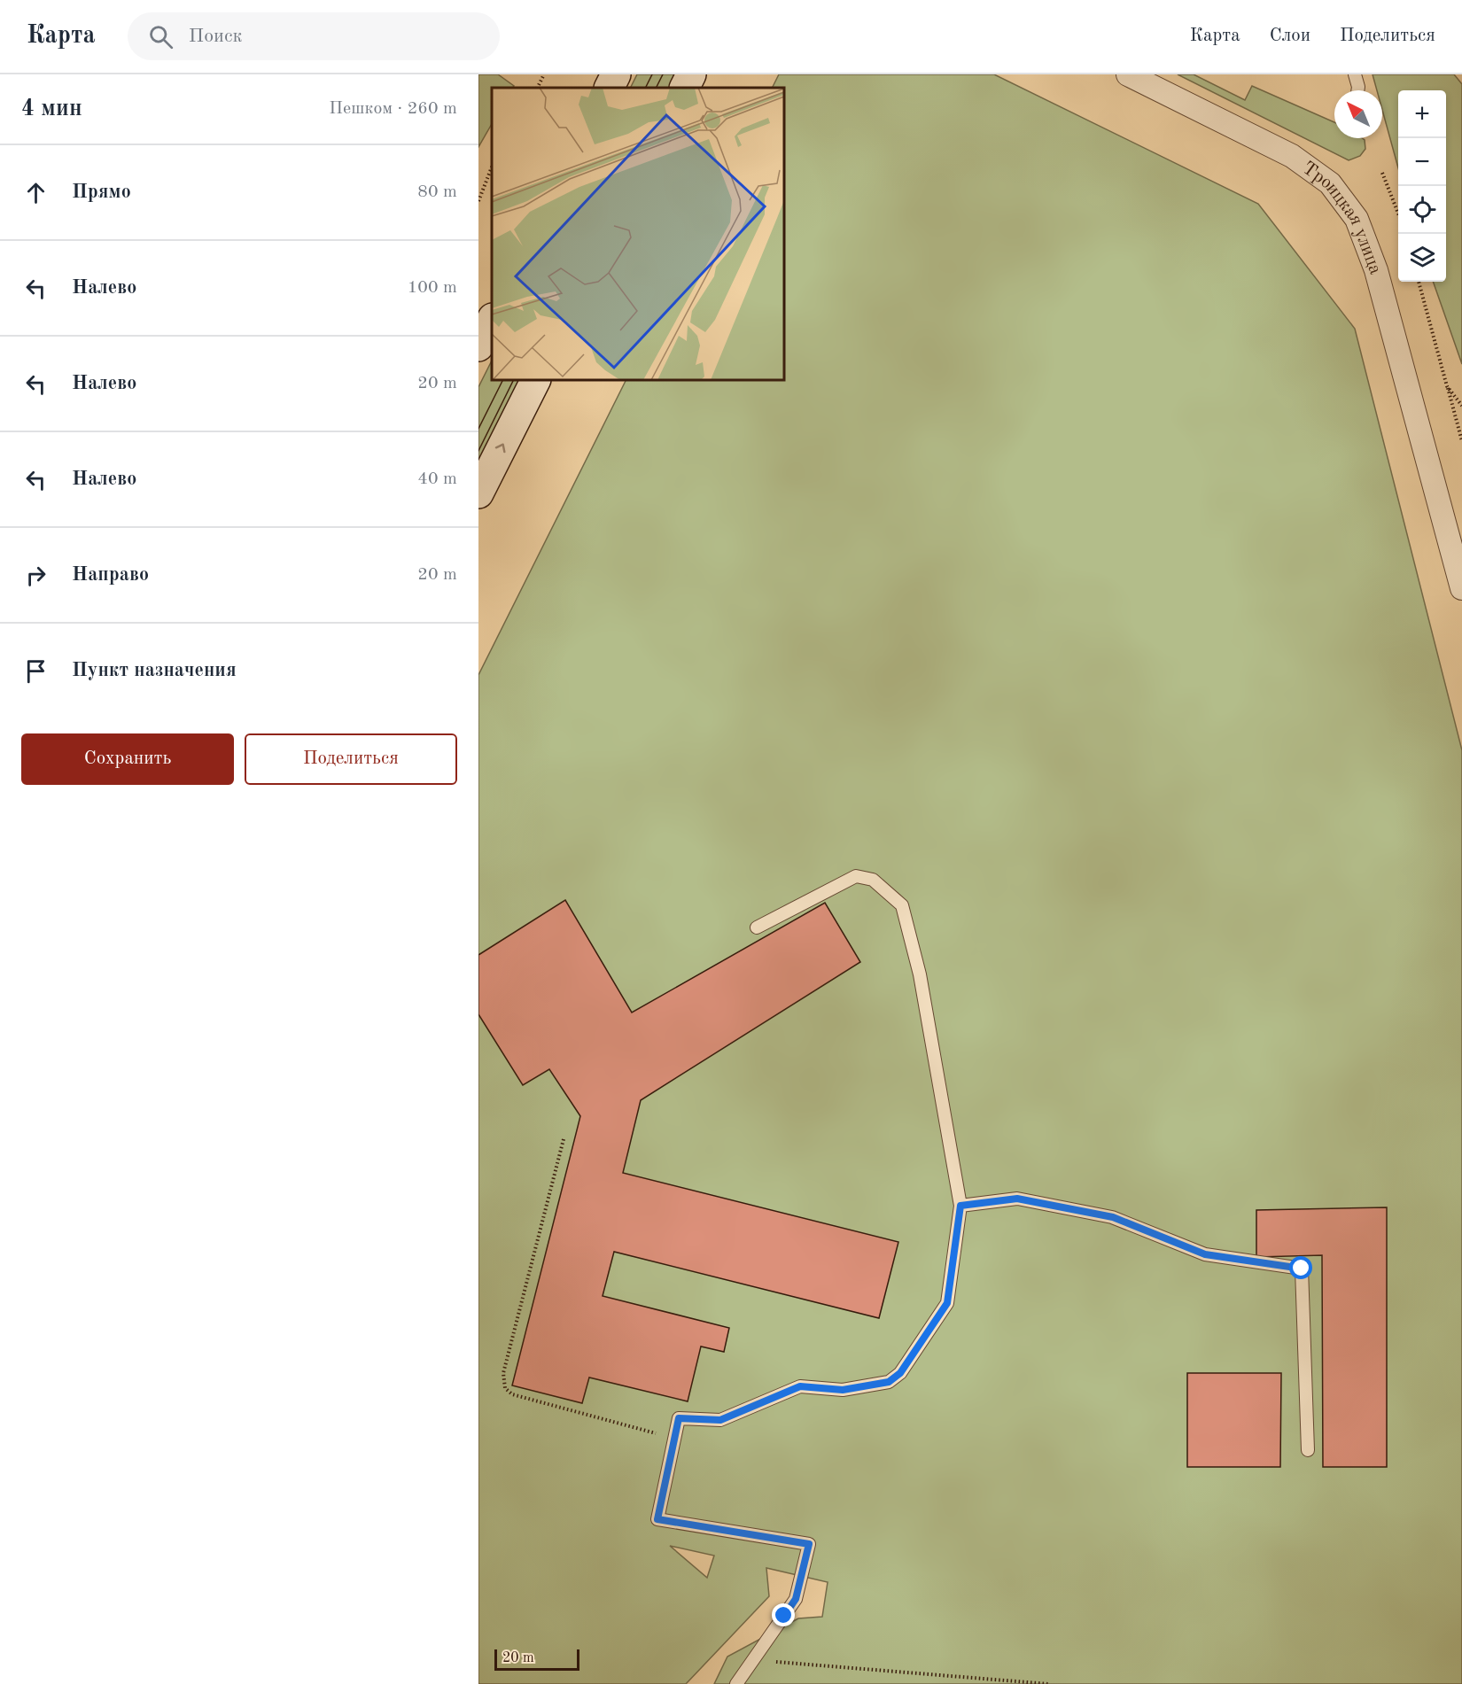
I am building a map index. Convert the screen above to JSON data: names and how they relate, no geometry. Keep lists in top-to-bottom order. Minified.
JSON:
{"streets":{"street":["Троицкая улица"]},"scale_bar":"20 m","north":"top left","page":{"header":"Карта","search":"Поиск","nav":["Карта","Слои","Поделиться"],"heading":["4 мин","Пешком · 260 m"],"map_buttons":["+","−"],"list":[["Прямо","80 m"],["Налево","100 m"],["Налево","20 m"],["Налево","40 m"],["Направо","20 m"],"Пункт назначения"],"buttons":["Сохранить","Поделиться"],"scale":"20 m"}}
